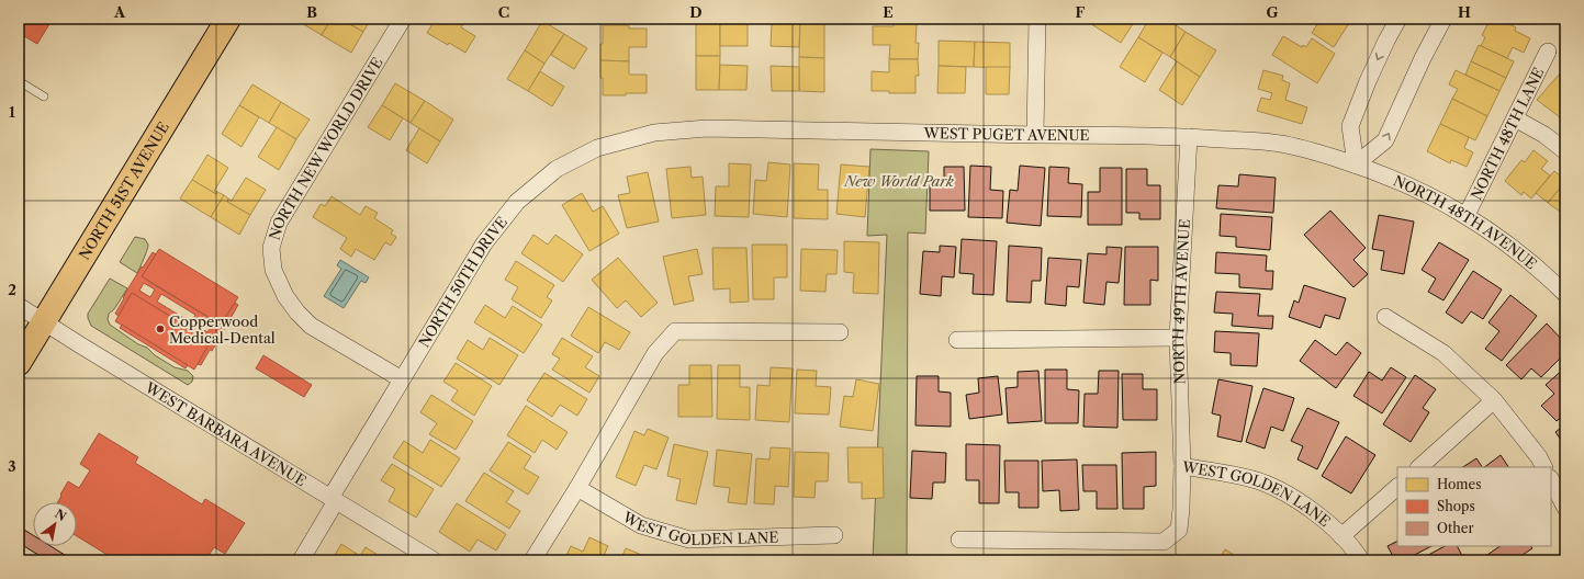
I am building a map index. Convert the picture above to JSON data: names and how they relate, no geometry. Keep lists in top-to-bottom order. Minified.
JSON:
{"streets":{"main road":["NORTH 51ST AVENUE"],"street":["WEST PUGET AVENUE","NORTH 48TH LANE","NORTH NEW WORLD DRIVE","NORTH 48TH AVENUE","NORTH 50TH DRIVE","NORTH 49TH AVENUE","WEST BARBARA AVENUE","WEST GOLDEN LANE"]},"crossings":[["WEST PUGET AVENUE","NORTH 48TH AVENUE"],["WEST PUGET AVENUE","NORTH 50TH DRIVE"],["WEST PUGET AVENUE","NORTH 49TH AVENUE"],["NORTH 48TH LANE","NORTH 48TH AVENUE"],["NORTH NEW WORLD DRIVE","NORTH 50TH DRIVE"],["NORTH 51ST AVENUE","WEST BARBARA AVENUE"],["NORTH 50TH DRIVE","WEST BARBARA AVENUE"],["NORTH 49TH AVENUE","WEST GOLDEN LANE"]],"parks":["New World Park"],"places":["Copperwood Medical-Dental"],"legend":["Homes","Shops","Other"],"north":"top right","grid":{"columns":["A","B","C","D","E","F","G","H"],"rows":["1","2","3"]}}
